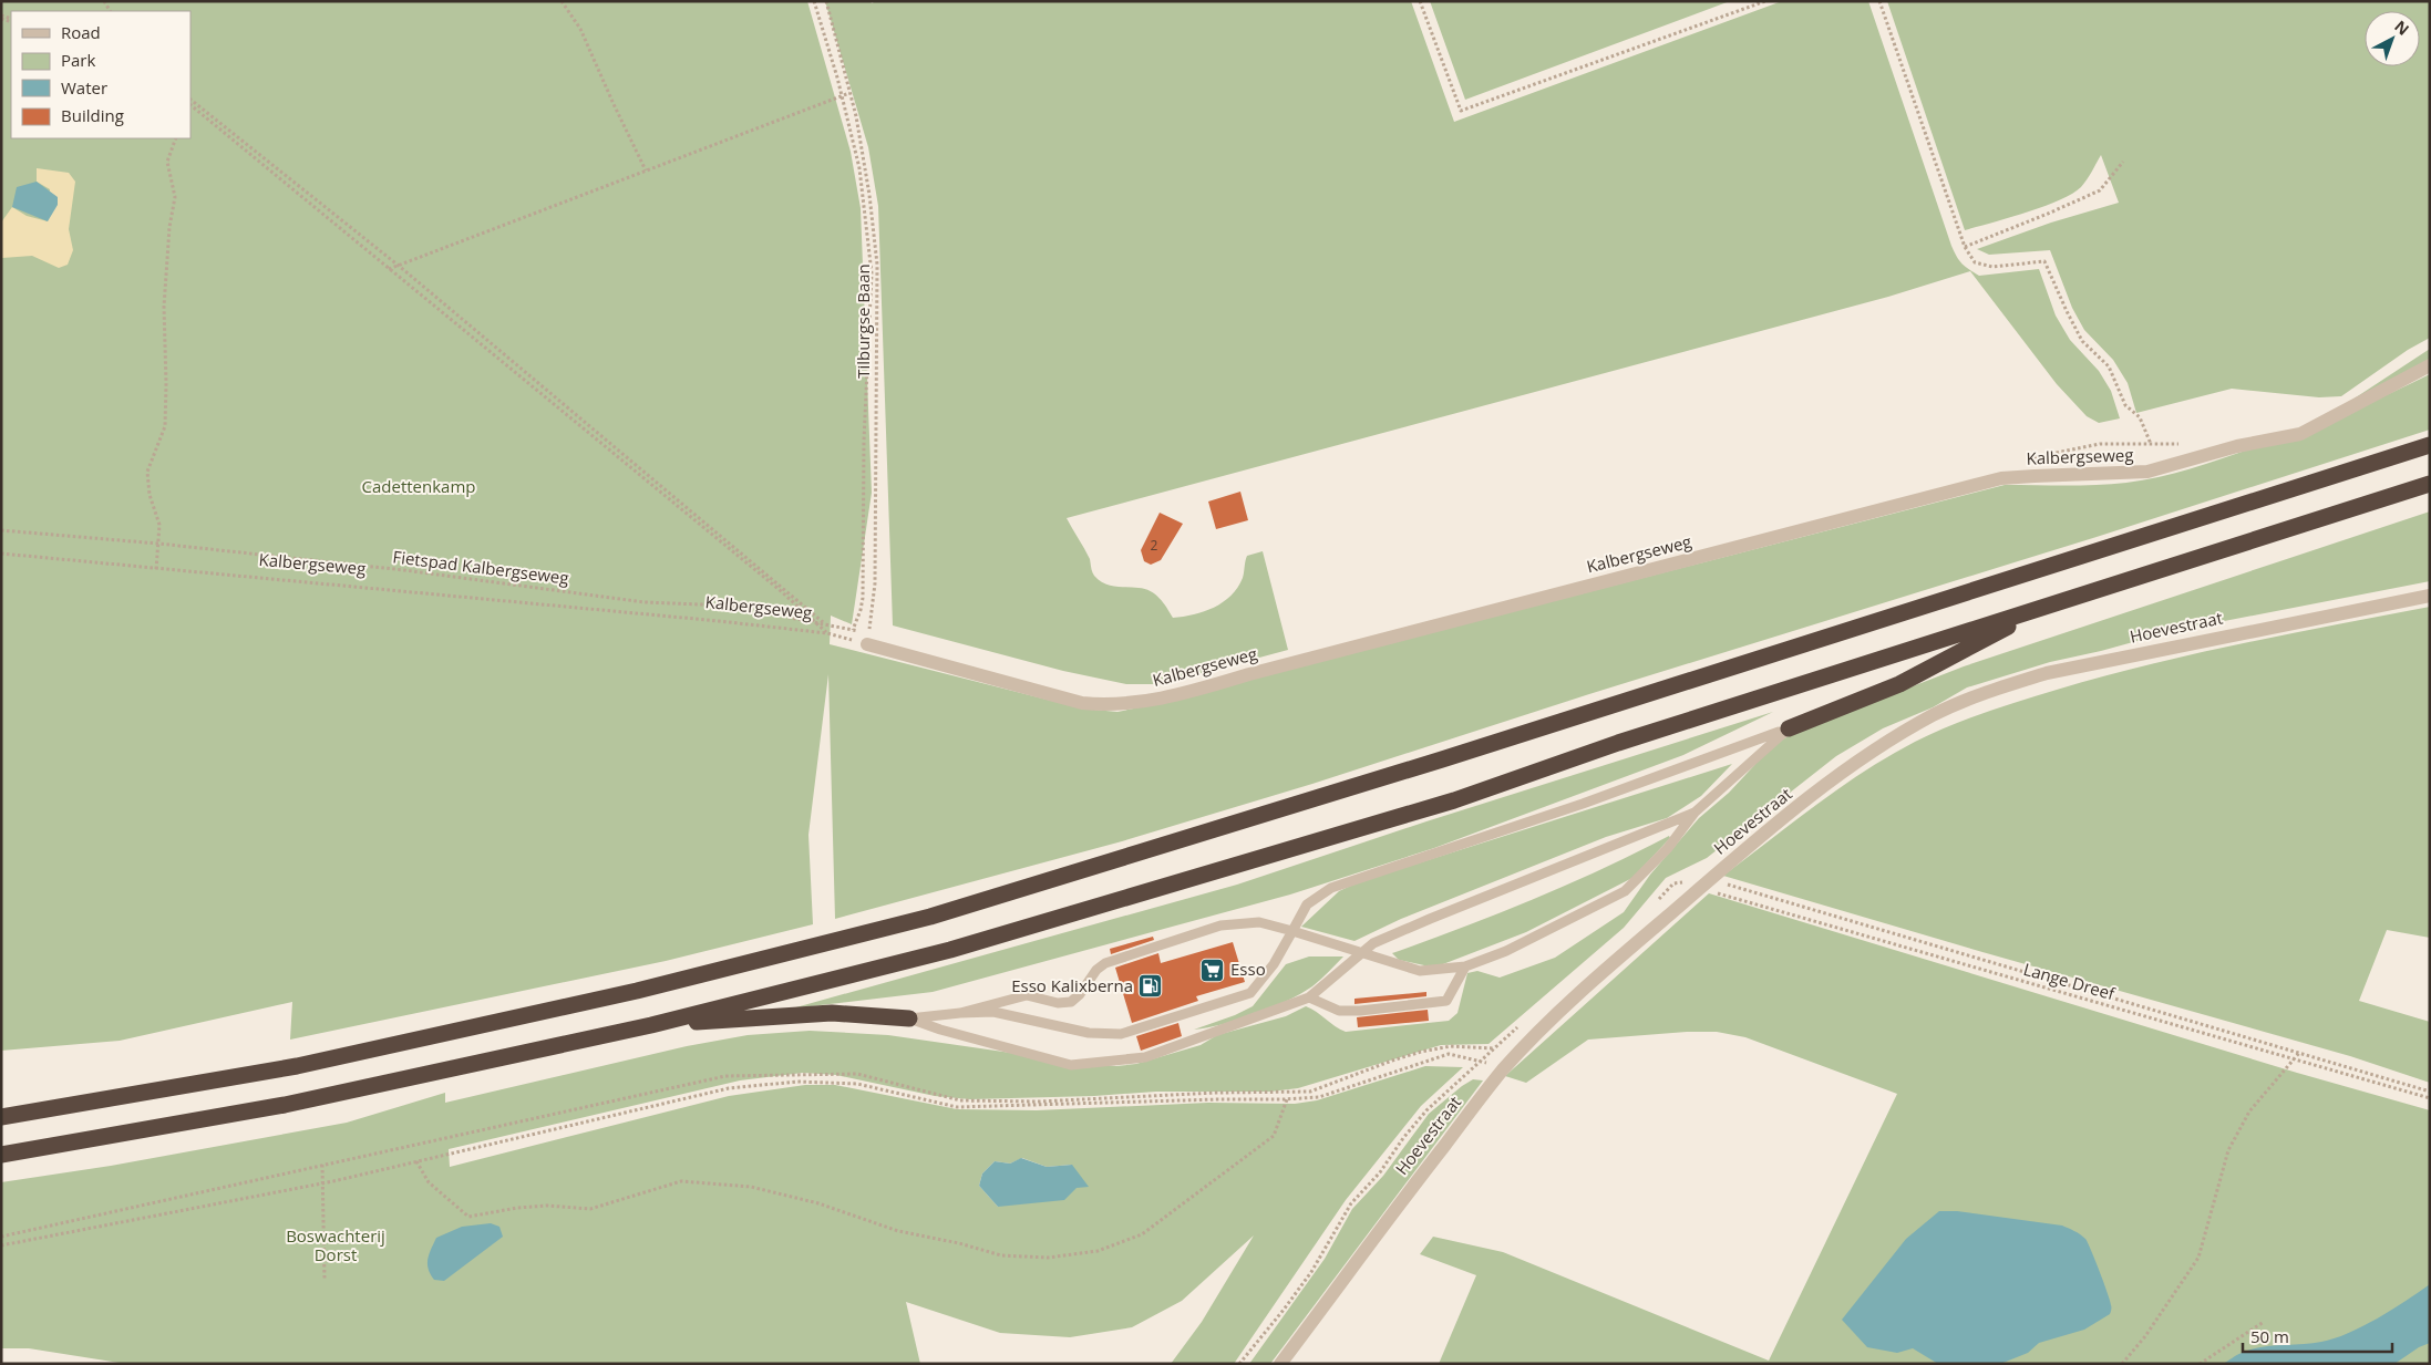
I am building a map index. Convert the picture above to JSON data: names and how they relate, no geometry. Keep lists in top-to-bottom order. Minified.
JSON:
{"streets":{"street":["Kalbergseweg","Hoevestraat"],"path":["Tilburgse Baan","Fietspad Kalbergseweg","Lange Dreef"]},"crossings":[["Tilburgse Baan","Kalbergseweg"],["Kalbergseweg","Fietspad Kalbergseweg"],["Hoevestraat","Lange Dreef"]],"parks":["Cadettenkamp","Boswachterij Dorst"],"places":{"supermarket":["Esso"],"fuel station":["Esso Kalixberna"]},"house_numbers":["2"],"legend":["Road","Park","Water","Building"],"scale_bar":"50 m","north":"top right"}
